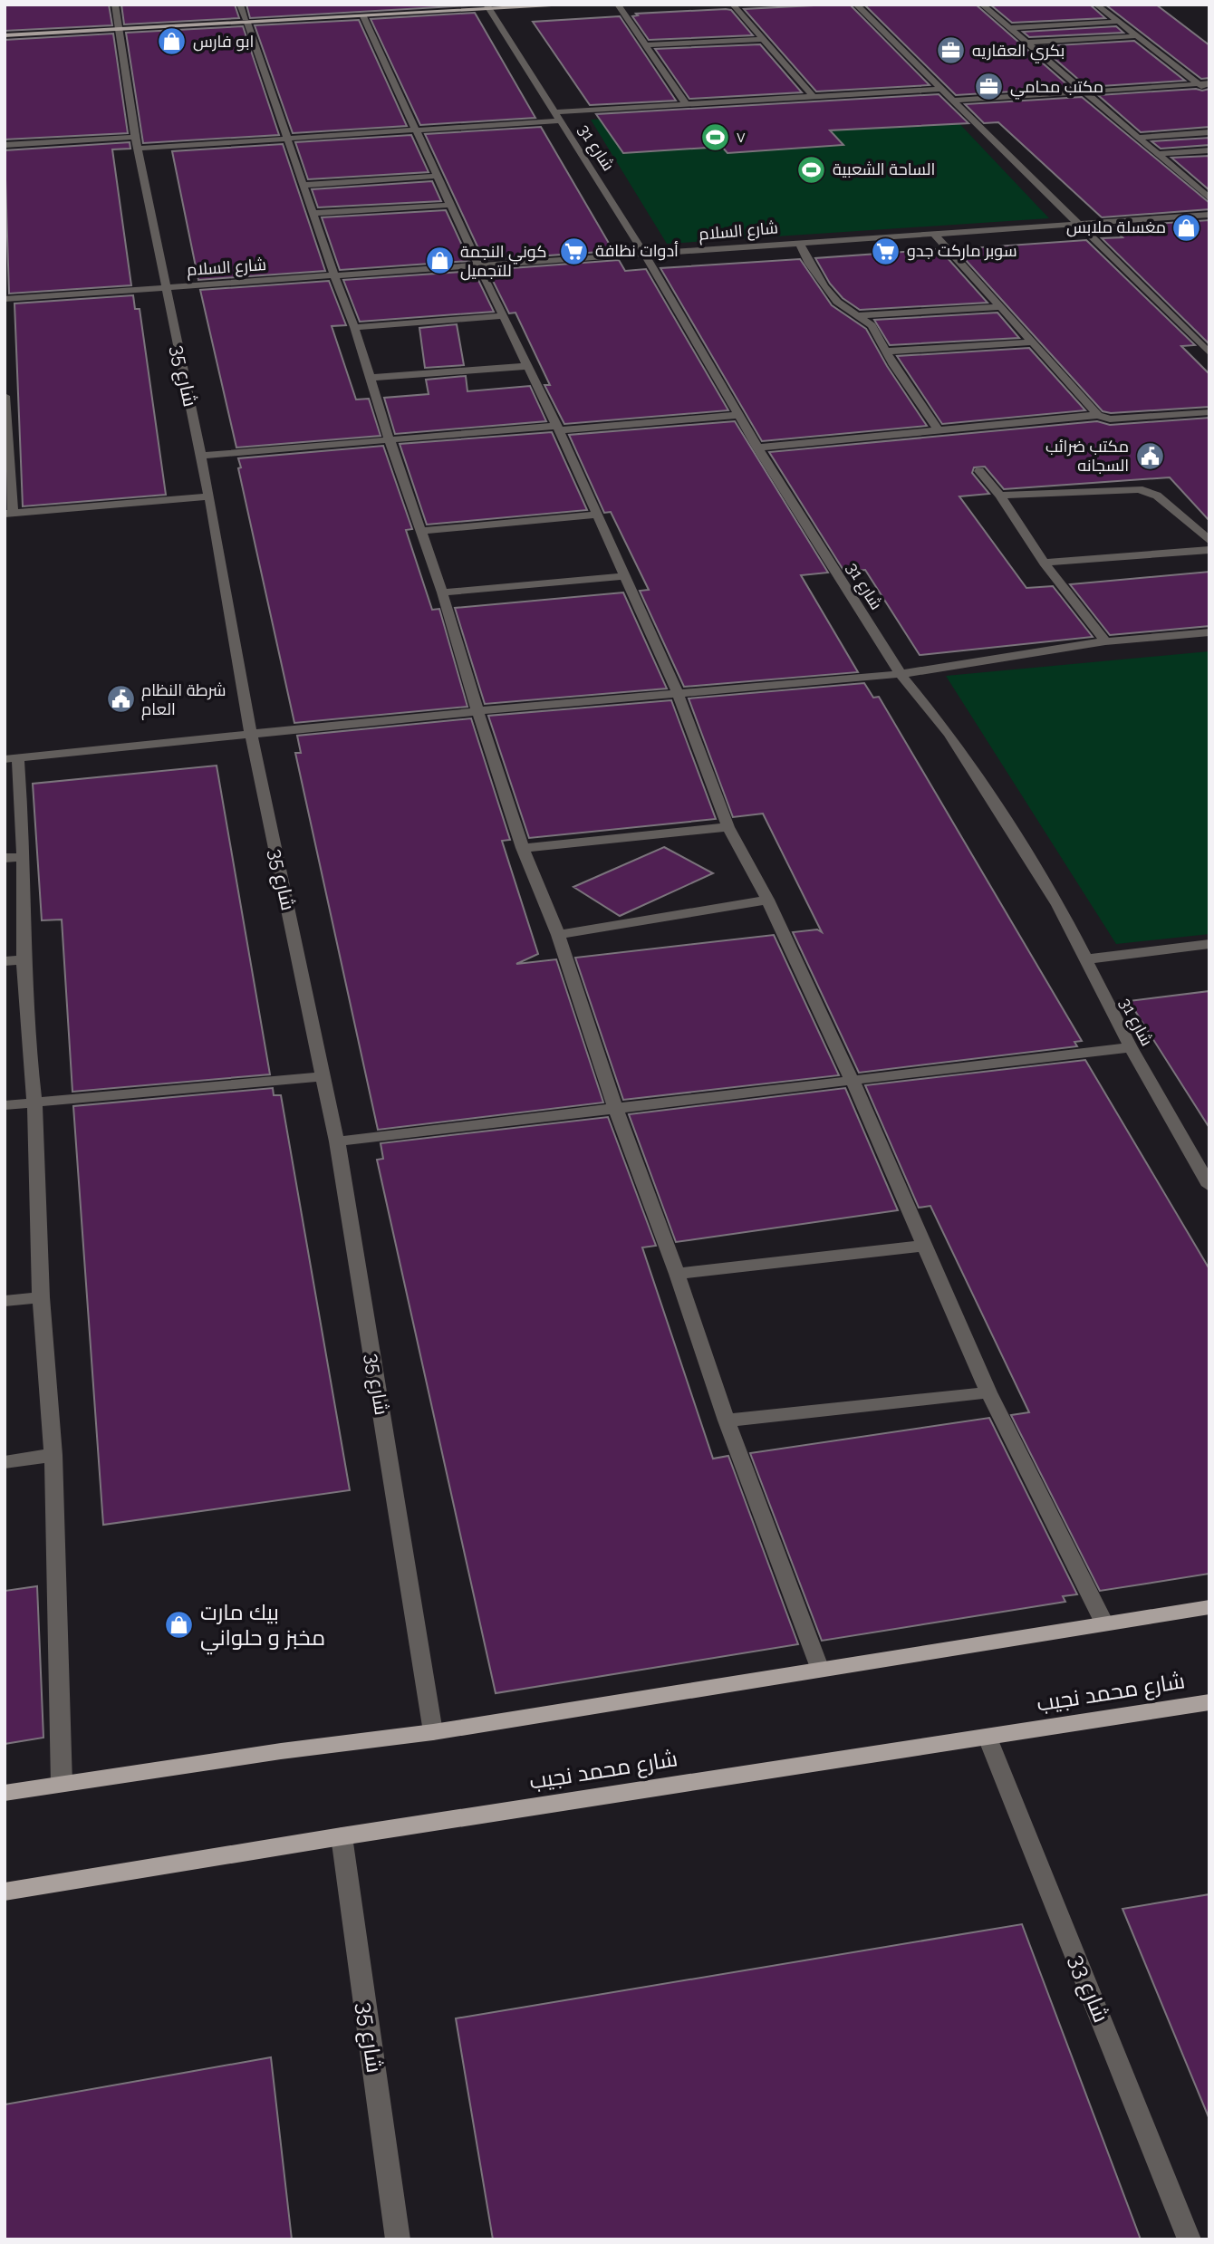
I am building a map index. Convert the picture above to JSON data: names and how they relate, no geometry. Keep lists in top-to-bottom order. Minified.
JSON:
{"streets":{"main road":["شارع محمد نجيب"],"street":["شارع 31","شارع السلام","شارع 35","شارع 33"]},"crossings":[["شارع 31","شارع السلام"],["شارع السلام","شارع 35"],["شارع 35","شارع محمد نجيب"],["شارع محمد نجيب","شارع 33"]],"places":{"shop":["ابو فارس","مغسلة ملابس","كوني النجمة للتجميل","بيك مارت مخبز و حلواني"],"office":["بكري العقاريه","مكتب محامي"],"sports":["v","الساحة الشعبية"],"supermarket":["أدوات نظافة","سوبر ماركت جدو"],"public building":["مكتب ضرائب السجانه","شرطة النظام العام"]}}
